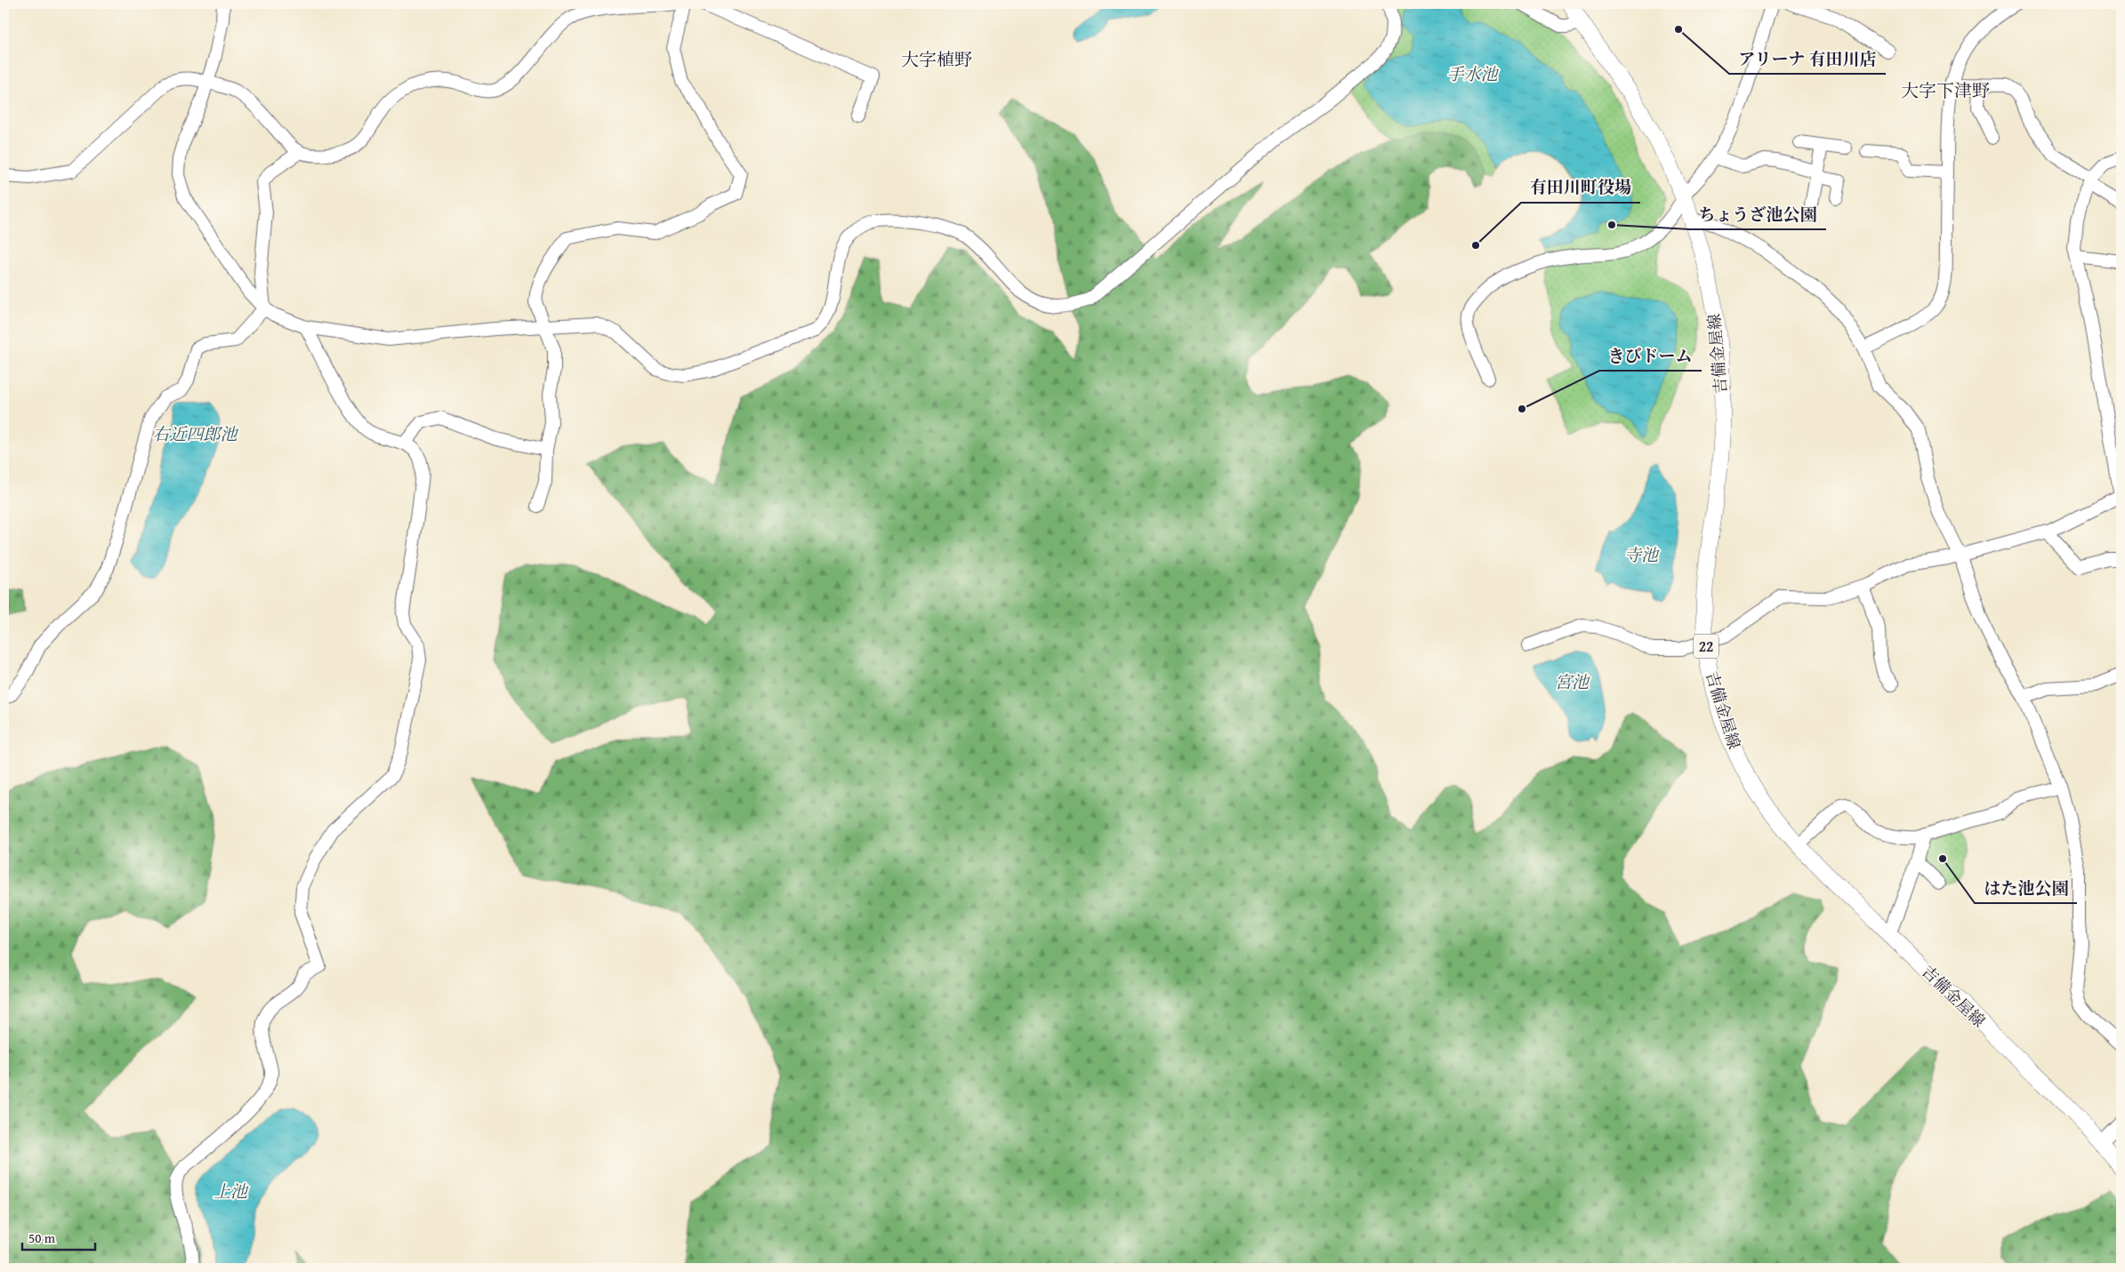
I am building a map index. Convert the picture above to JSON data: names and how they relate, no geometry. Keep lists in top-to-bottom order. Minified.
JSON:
{"streets":{"main road":["吉備金屋線","22"]},"districts":["大字植野","大字下津野"],"water":["手水池","右近四郎池","寺池","宮池","上池"],"places":["アリーナ 有田川店","ちょうざ池公園","有田川町役場","きびドーム","はた池公園"],"scale_bar":"50 m"}
